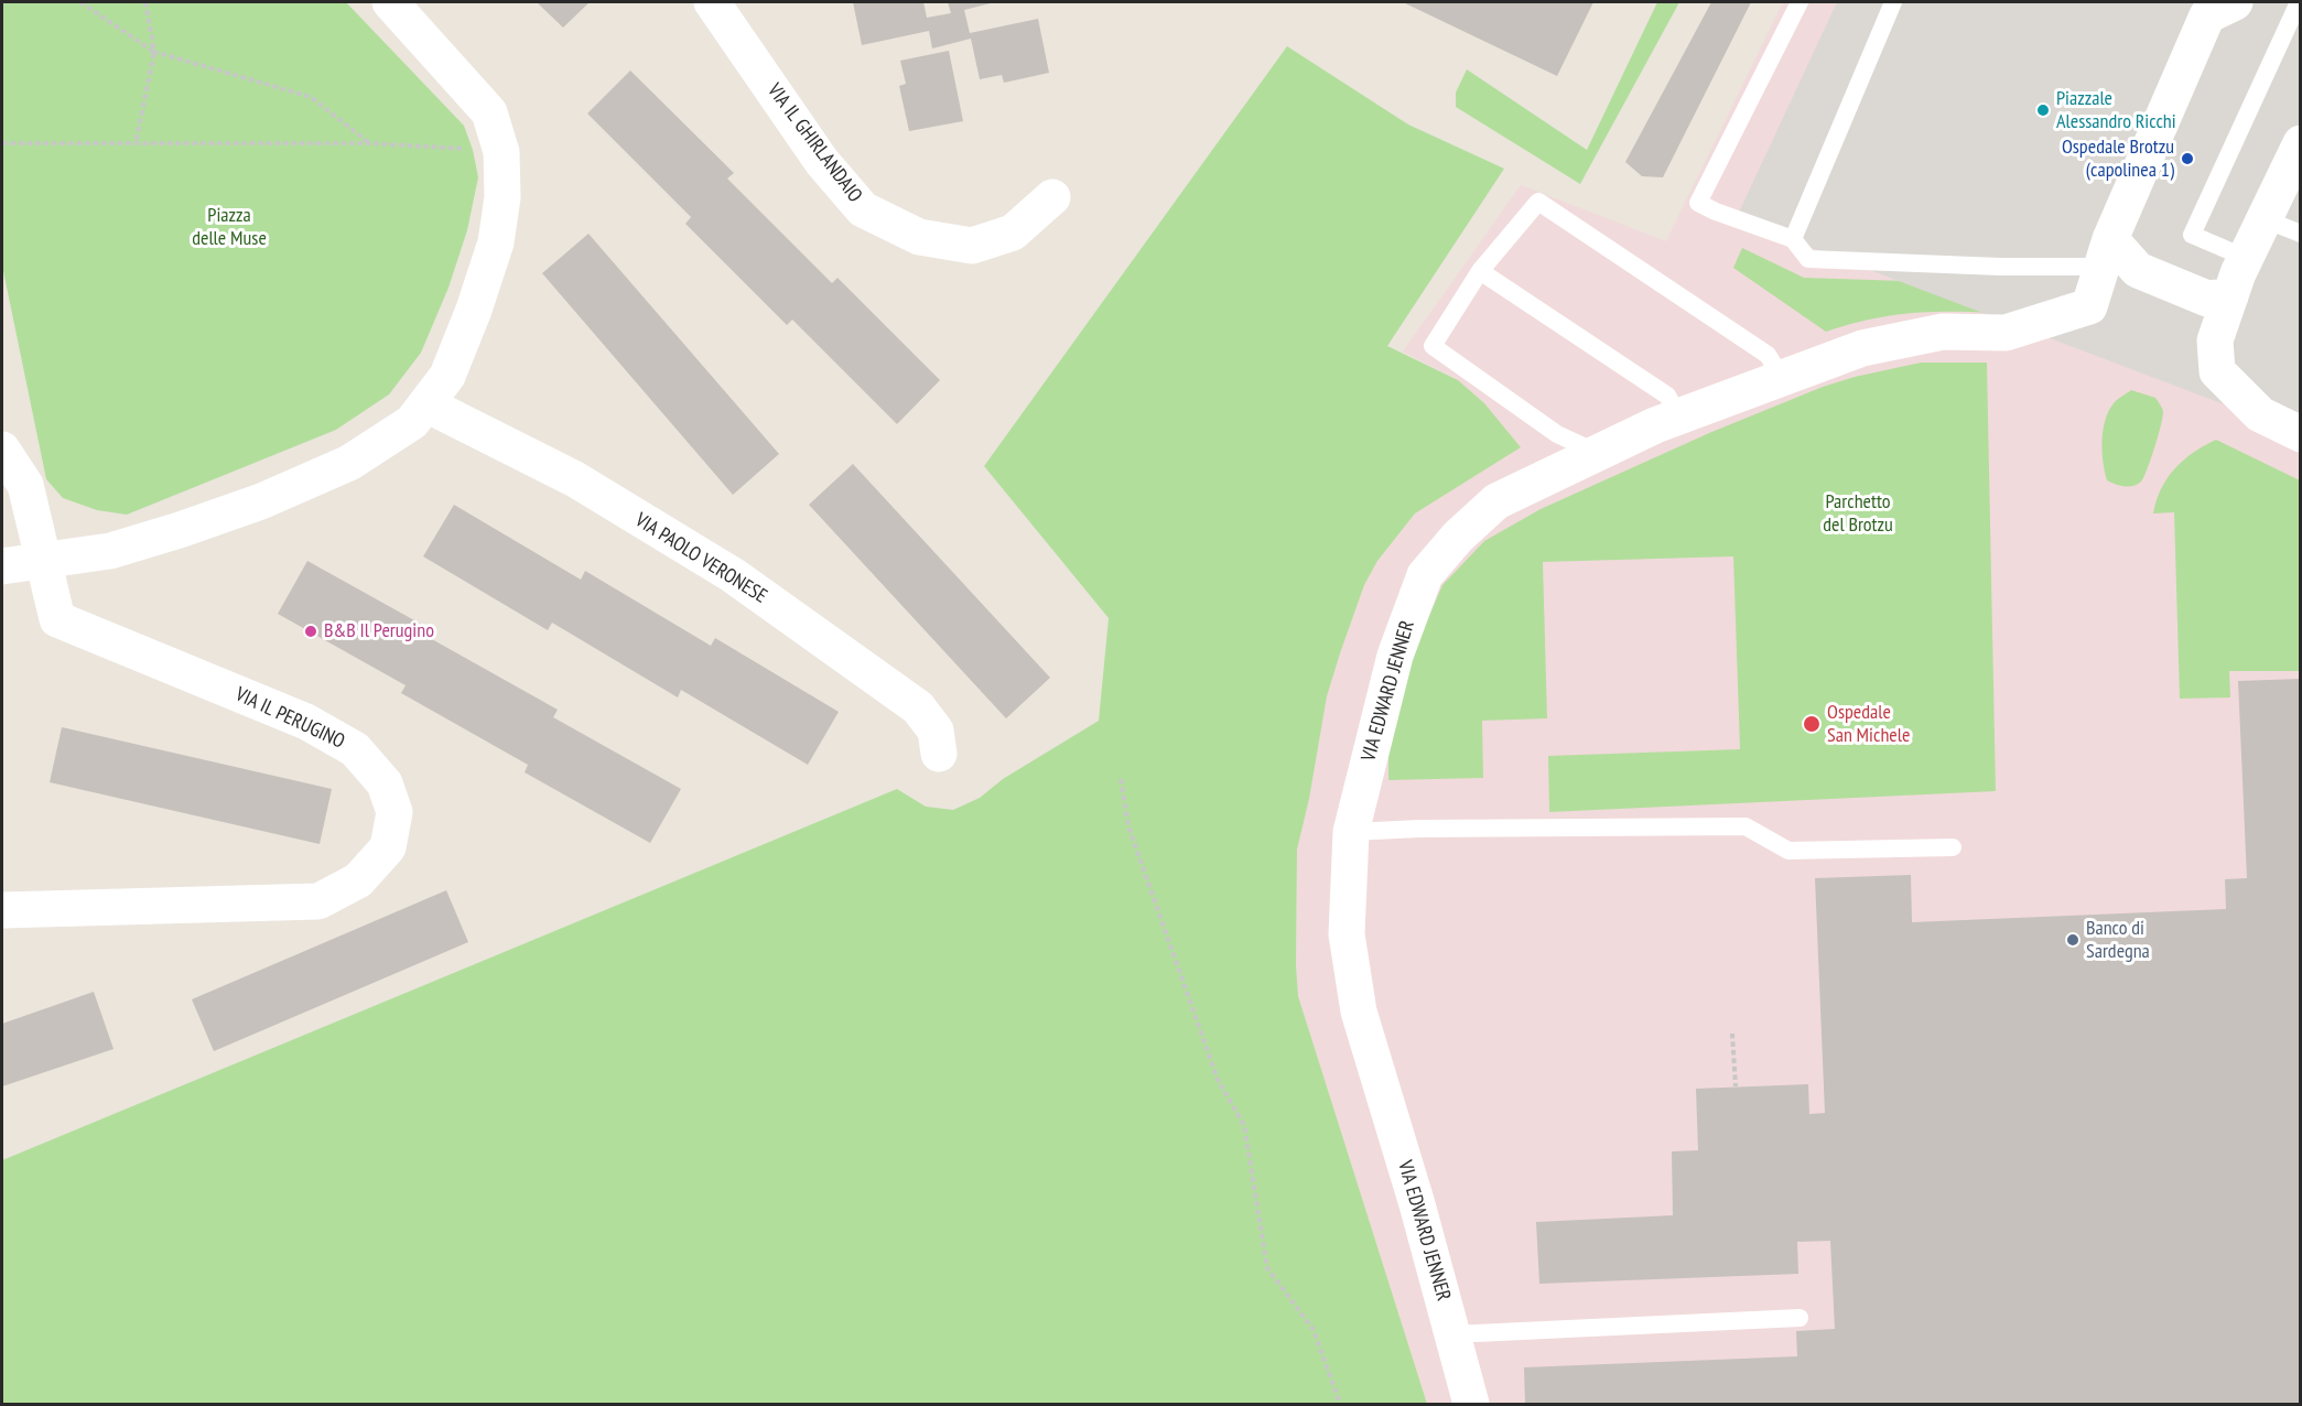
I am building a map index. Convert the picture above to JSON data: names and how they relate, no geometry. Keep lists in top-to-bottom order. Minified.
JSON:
{"streets":{"street":["VIA IL GHIRLANDAIO","VIA PAOLO VERONESE","VIA EDWARD JENNER","VIA IL PERUGINO"]},"parks":["Piazza delle Muse","Parchetto del Brotzu"],"places":["Piazzale Alessandro Ricchi","Ospedale Brotzu (capolinea 1)","B&B Il Perugino","Ospedale San Michele","Banco di Sardegna"]}
